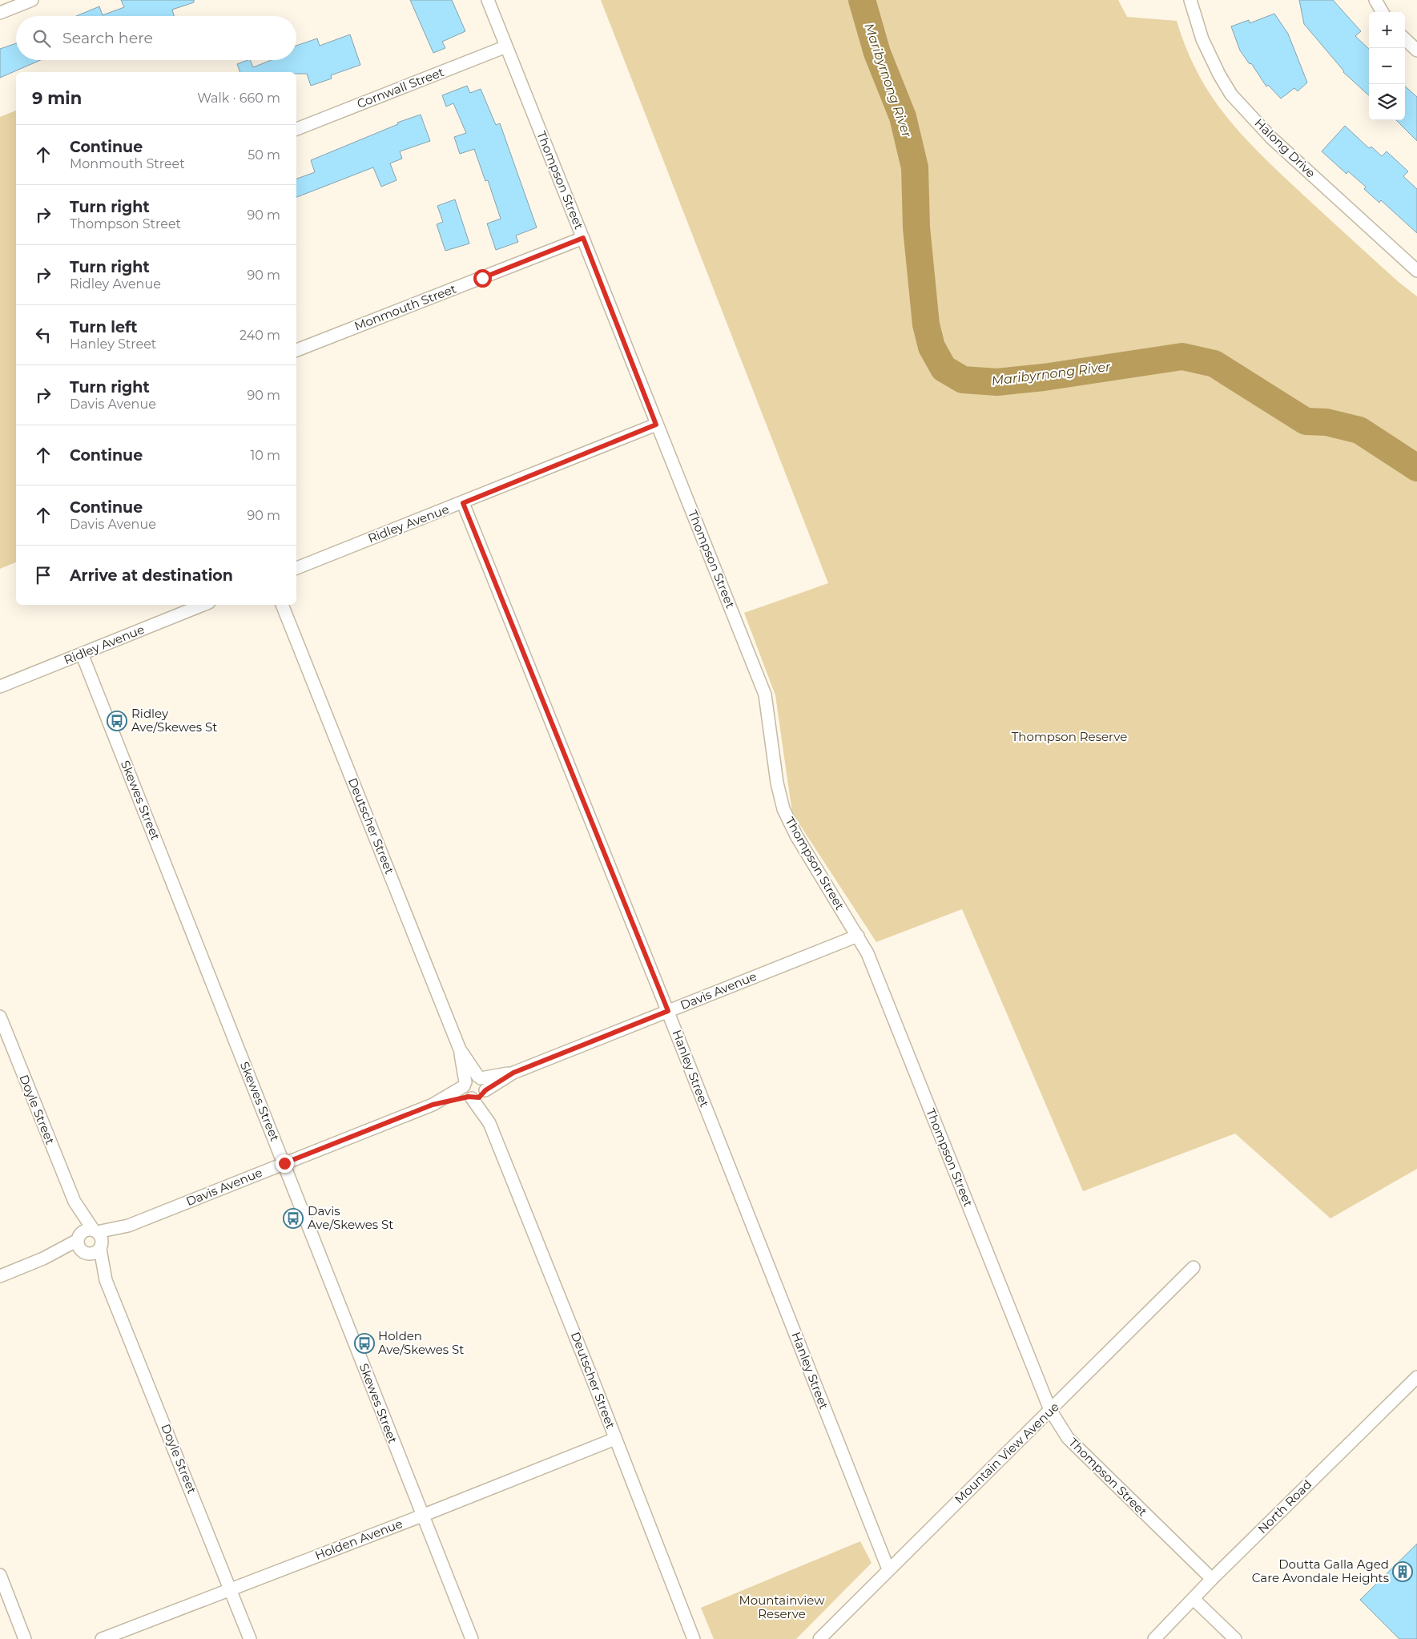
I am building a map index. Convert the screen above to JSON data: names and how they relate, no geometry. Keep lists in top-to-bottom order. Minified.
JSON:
{"streets":{"street":["Cornwall Street","Halong Drive","Thompson Street","Monmouth Street","Ridley Avenue","Skewes Street","Deutscher Street","Davis Avenue","Hanley Street","Doyle Street","Mountain View Avenue","North Road","Holden Avenue"]},"crossings":[["Cornwall Street","Thompson Street"],["Thompson Street","Monmouth Street"],["Thompson Street","Ridley Avenue"],["Thompson Street","Davis Avenue"],["Thompson Street","Mountain View Avenue"],["Thompson Street","North Road"],["Ridley Avenue","Skewes Street"],["Ridley Avenue","Hanley Street"],["Skewes Street","Davis Avenue"],["Skewes Street","Holden Avenue"],["Deutscher Street","Davis Avenue"],["Deutscher Street","Holden Avenue"],["Davis Avenue","Hanley Street"],["Davis Avenue","Doyle Street"],["Hanley Street","Mountain View Avenue"],["Doyle Street","Holden Avenue"]],"water":["Maribyrnong River"],"parks":["Thompson Reserve","Mountainview Reserve"],"places":{"bus stop":["Ridley Ave/Skewes St","Davis Ave/Skewes St","Holden Ave/Skewes St"],"building":["Doutta Galla Aged Care Avondale Heights"]},"page":{"map_buttons":["+","−"],"search":"Search here","heading":["9 min","Walk · 660 m"],"list":[["Continue","Monmouth Street","50 m"],["Turn right","Thompson Street","90 m"],["Turn right","Ridley Avenue","90 m"],["Turn left","Hanley Street","240 m"],["Turn right","Davis Avenue","90 m"],["Continue","10 m"],["Continue","Davis Avenue","90 m"],"Arrive at destination"]}}
